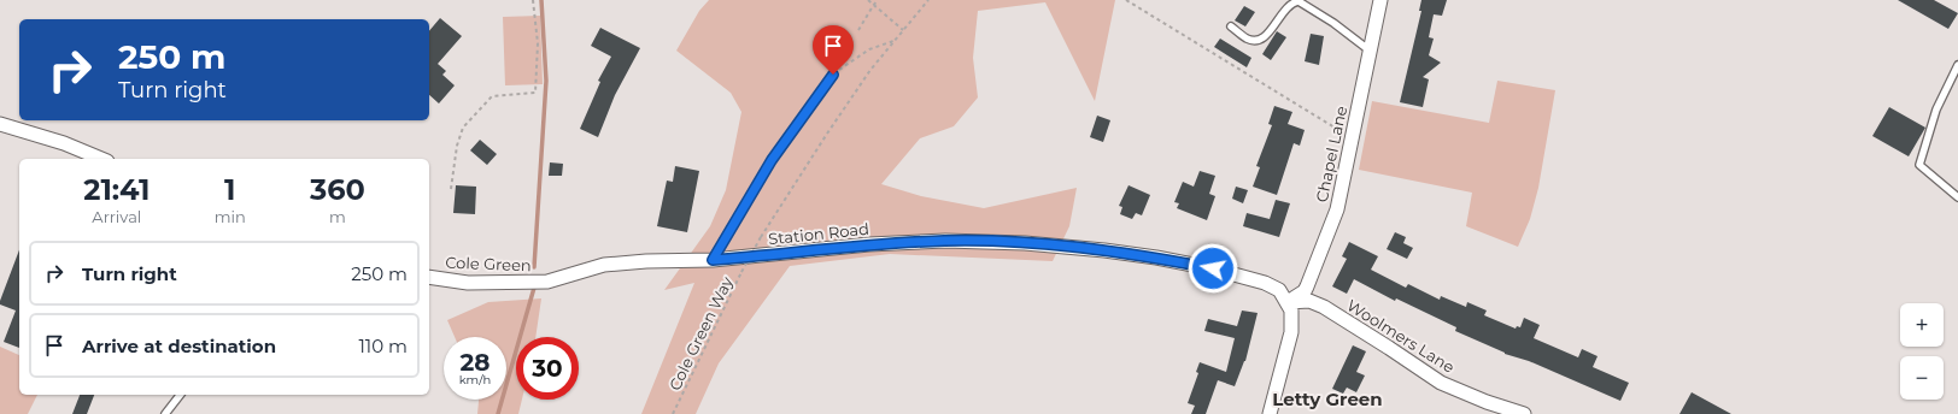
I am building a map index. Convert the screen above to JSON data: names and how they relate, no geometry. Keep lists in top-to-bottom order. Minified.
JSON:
{"streets":{"street":["Chapel Lane","Station Road","Cole Green","Woolmers Lane"],"path":["Cole Green Way"]},"crossings":[["Chapel Lane","Station Road"],["Chapel Lane","Woolmers Lane"],["Station Road","Cole Green"],["Station Road","Woolmers Lane"]],"districts":["Letty Green"],"page":{"turn":["250 m","Turn right"],"eta":["21:41","Arrival","1","min","360","m"],"list":[{"name":"Turn right","value":"250 m"},{"name":"Arrive at destination","value":"110 m"}],"map_buttons":["+","−"],"speed":"28 km/h","limit":"30"}}
